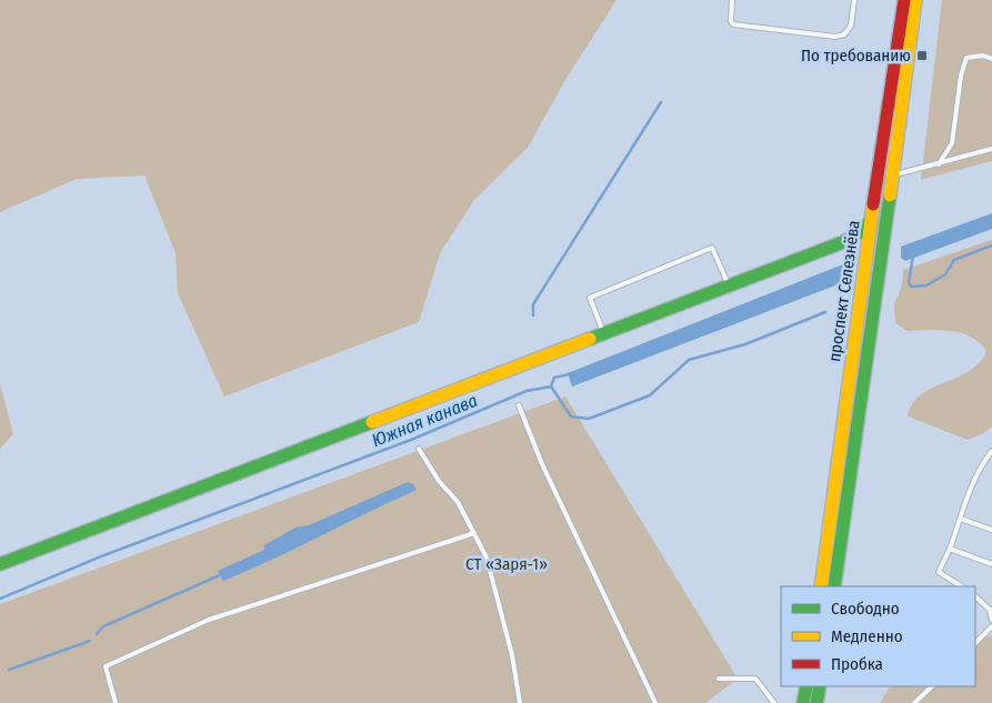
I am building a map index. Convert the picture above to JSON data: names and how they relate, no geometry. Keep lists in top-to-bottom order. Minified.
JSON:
{"streets":{"main road":["проспект Селезнёва"]},"water":["Южная канава"],"parks":["СТ «Заря-1»"],"places":{"transit":["По требованию"]},"legend":["Свободно","Медленно","Пробка"]}
